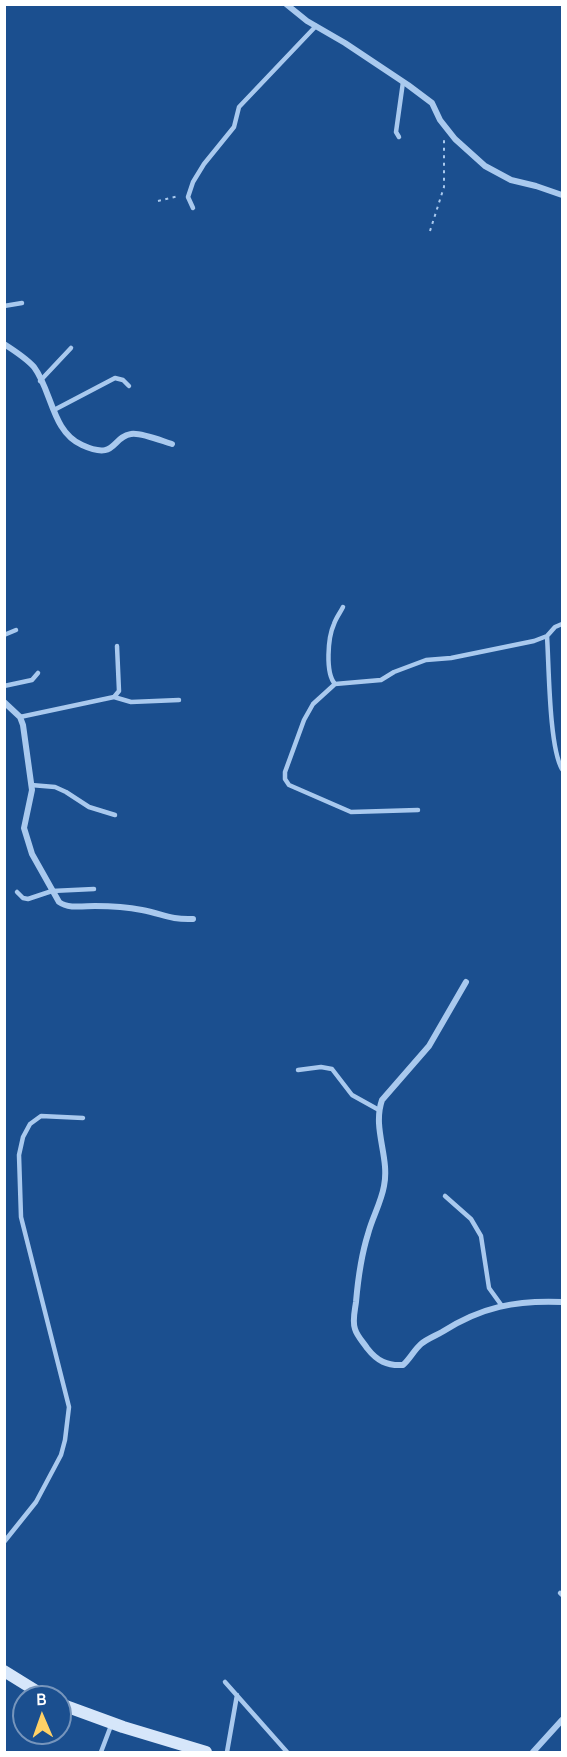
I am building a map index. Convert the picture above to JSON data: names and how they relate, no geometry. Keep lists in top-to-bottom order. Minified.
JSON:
{"north":"top"}
